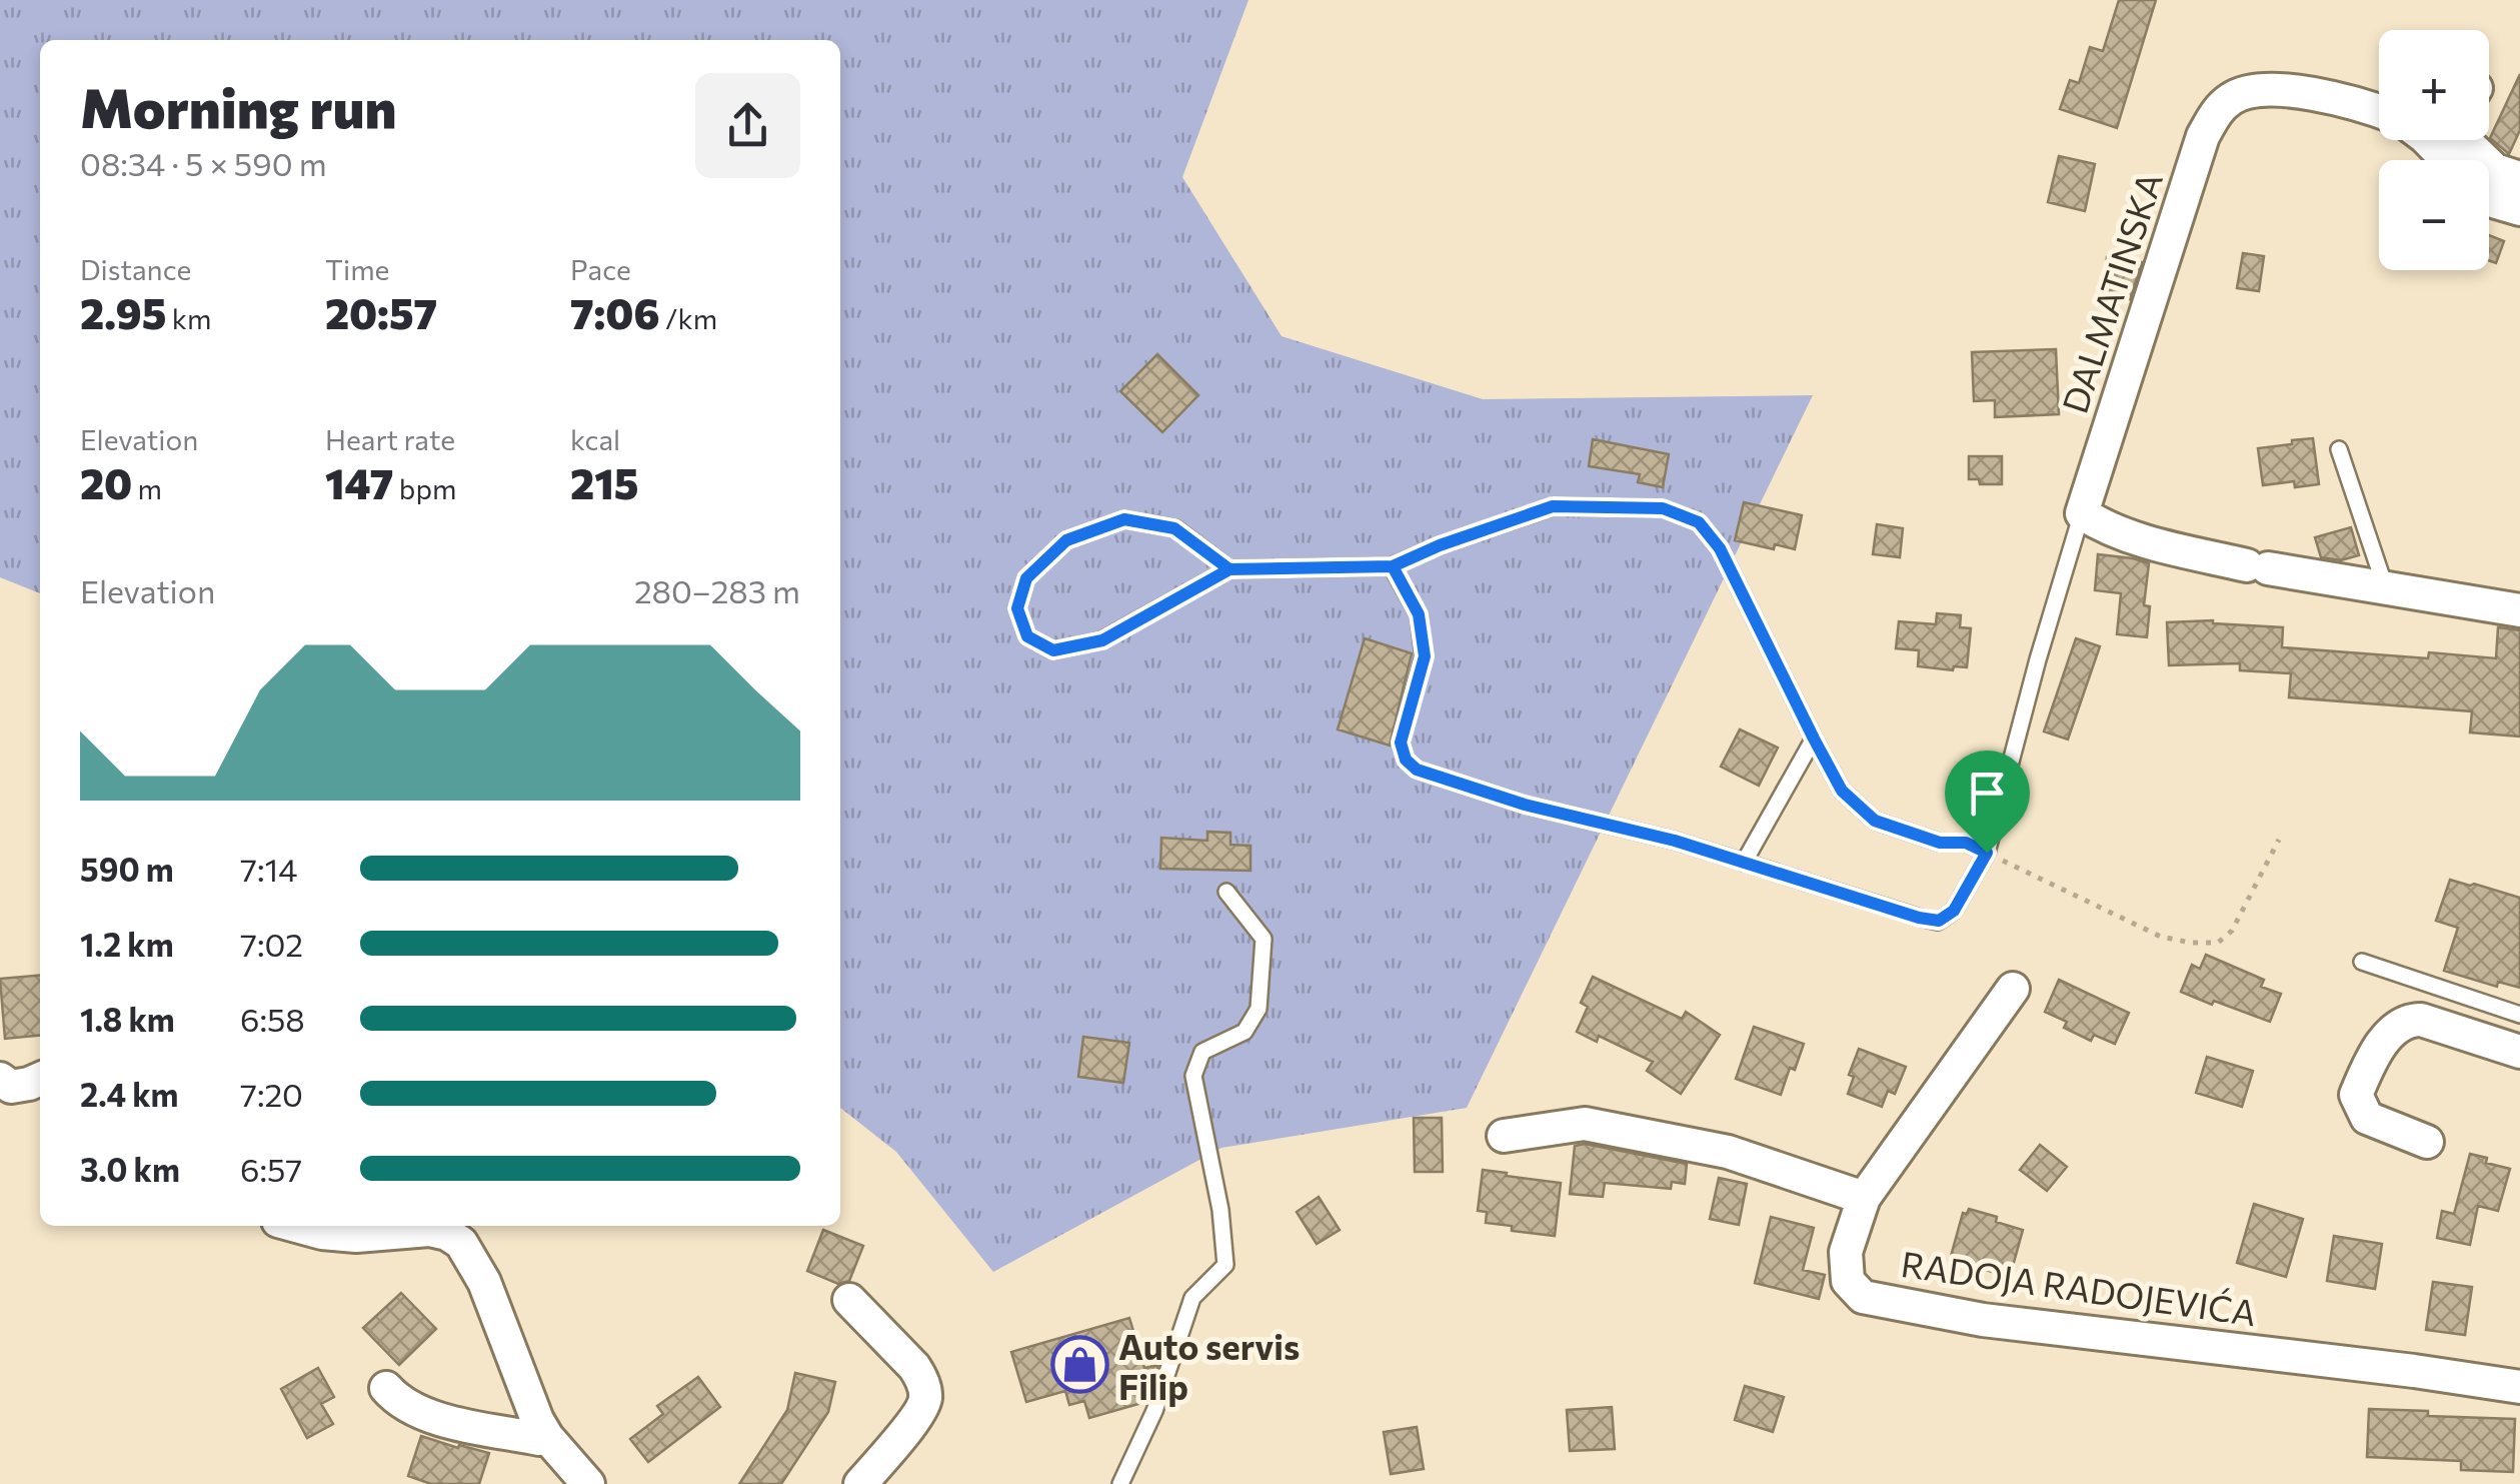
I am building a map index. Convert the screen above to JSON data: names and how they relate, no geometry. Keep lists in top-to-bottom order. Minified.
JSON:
{"streets":{"street":["DALMATINSKA","RADOJA RADOJEVIĆA"]},"places":{"shop":["Auto servis Filip"]},"page":{"map_buttons":["+","−"],"heading":["Morning run","08:34 · 5 × 590 m"],"stats":[["Distance","2.95 km"],["Time","20:57"],["Pace","7:06 /km"],["Elevation","20 m"],["Heart rate","147 bpm"],["kcal","215"]],"chart":["Elevation","280–283 m"],"list":[{"name":"590 m","note":"7:14"},{"name":"1.2 km","note":"7:02"},{"name":"1.8 km","note":"6:58"},{"name":"2.4 km","note":"7:20"},{"name":"3.0 km","note":"6:57"}]}}
